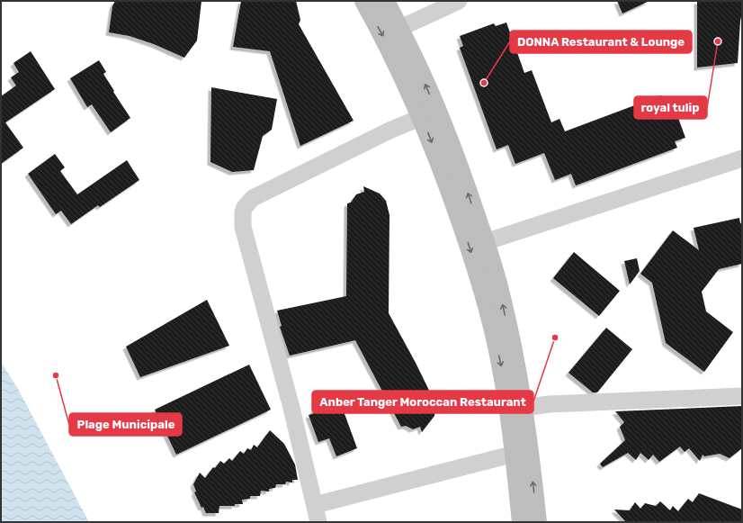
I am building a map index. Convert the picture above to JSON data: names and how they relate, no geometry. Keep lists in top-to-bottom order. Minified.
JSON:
{"places":["royal tulip","DONNA Restaurant & Lounge","Anber Tanger Moroccan Restaurant","Plage Municipale"]}
